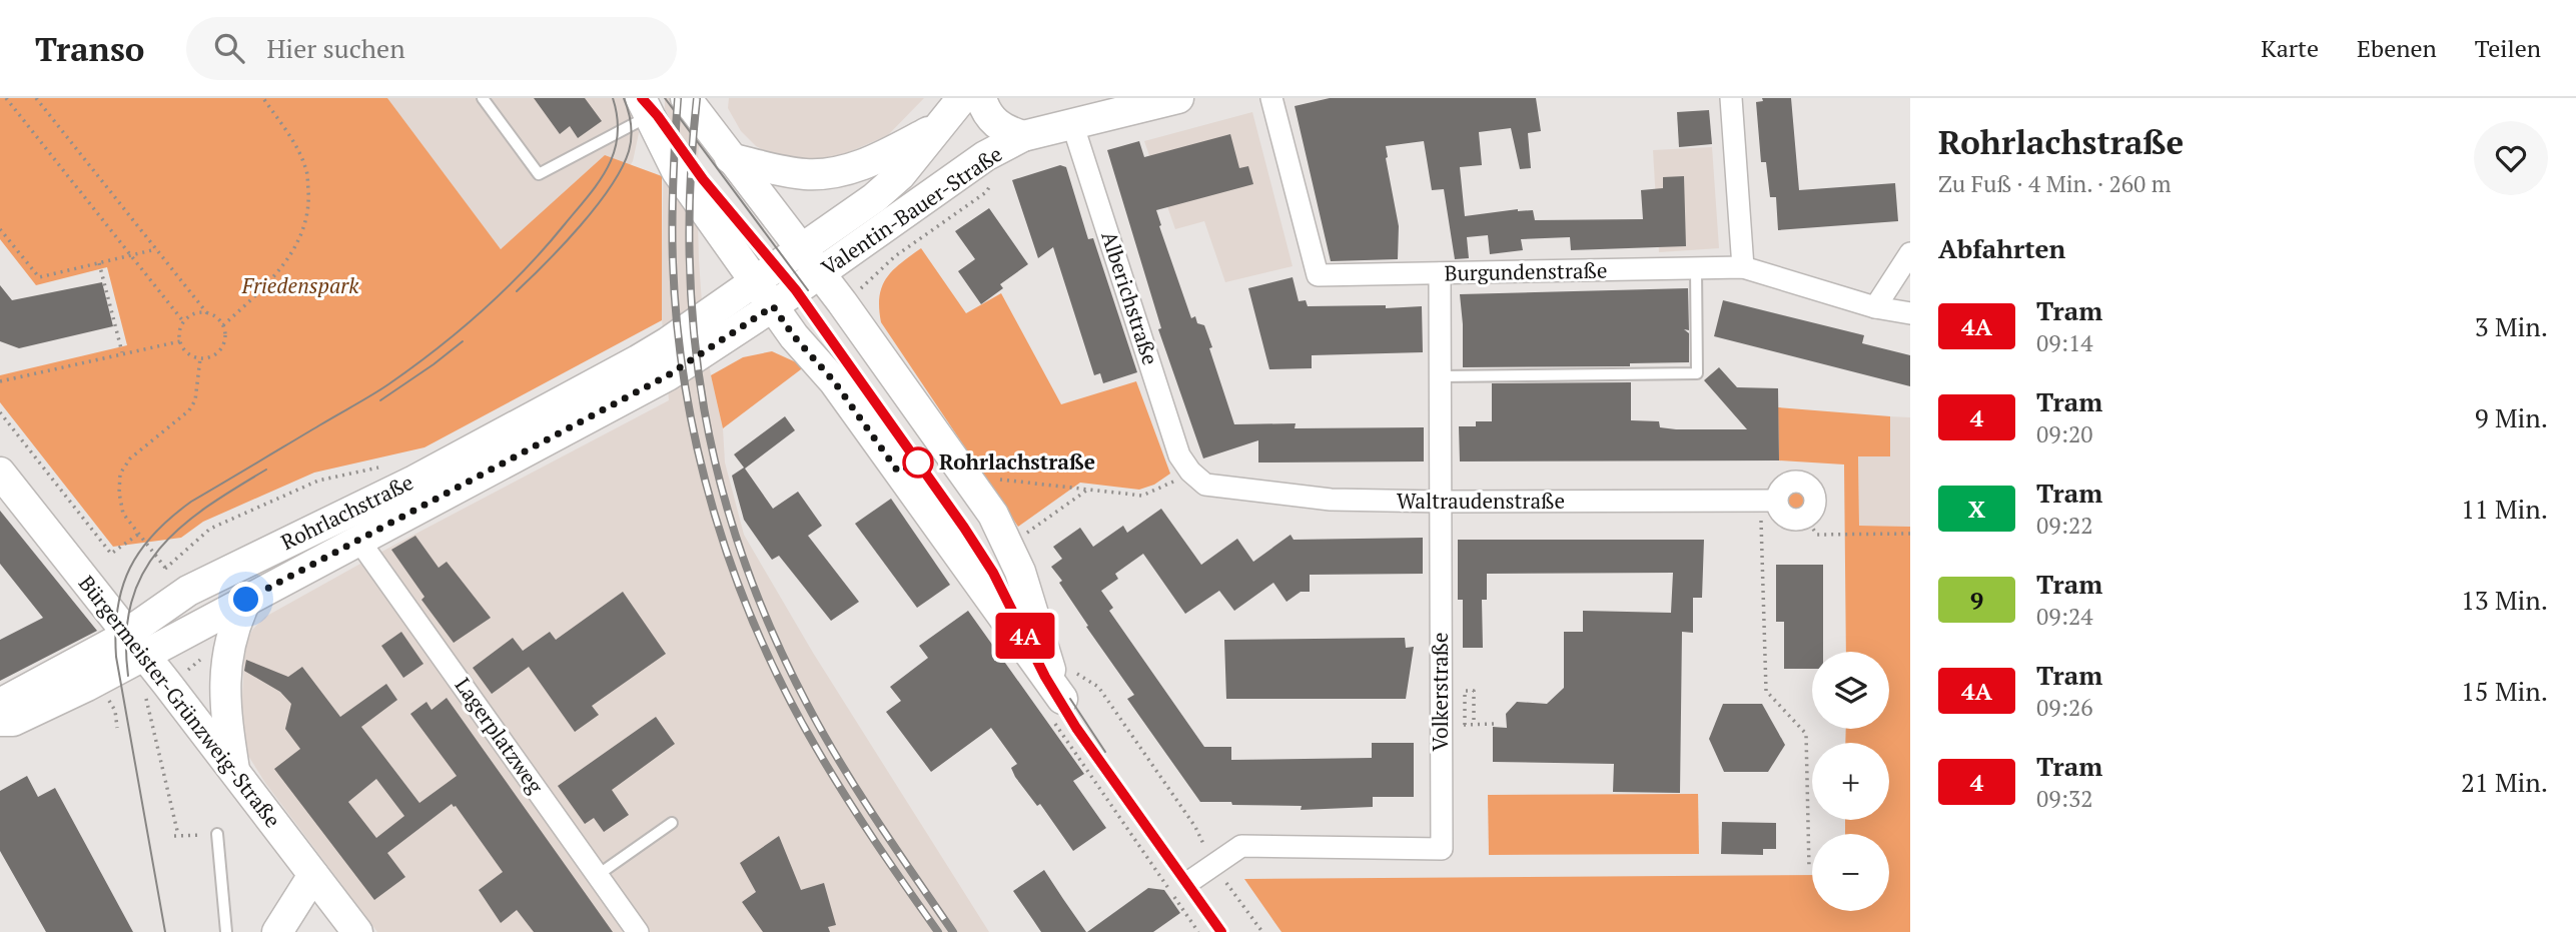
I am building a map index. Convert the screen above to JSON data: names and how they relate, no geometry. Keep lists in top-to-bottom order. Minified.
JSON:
{"streets":{"street":["Valentin-Bauer-Straße","Burgundenstraße","Alberichstraße","Waltraudenstraße","Rohrlachstraße","Volkerstraße","Bürgermeister-Grünzweig-Straße","Lagerplatzweg"]},"crossings":[["Valentin-Bauer-Straße","Alberichstraße"],["Valentin-Bauer-Straße","Rohrlachstraße"],["Burgundenstraße","Volkerstraße"],["Alberichstraße","Waltraudenstraße"],["Waltraudenstraße","Volkerstraße"],["Rohrlachstraße","Bürgermeister-Grünzweig-Straße"],["Rohrlachstraße","Lagerplatzweg"]],"parks":["Friedenspark"],"places":["Rohrlachstraße"],"lines":["tram line 4A"],"page":{"header":"Transo","search":"Hier suchen","nav":["Karte","Ebenen","Teilen"],"on_map":"4A","heading":[["Rohrlachstraße","Zu Fuß · 4 Min. · 260 m"],"Abfahrten"],"list":[{"mark":"4A","name":"Tram","note":"09:14","value":"3 Min."},{"mark":"4","name":"Tram","note":"09:20","value":"9 Min."},{"mark":"X","name":"Tram","note":"09:22","value":"11 Min."},{"mark":"9","name":"Tram","note":"09:24","value":"13 Min."},{"mark":"4A","name":"Tram","note":"09:26","value":"15 Min."},{"mark":"4","name":"Tram","note":"09:32","value":"21 Min."}],"map_buttons":["+","−"]}}
